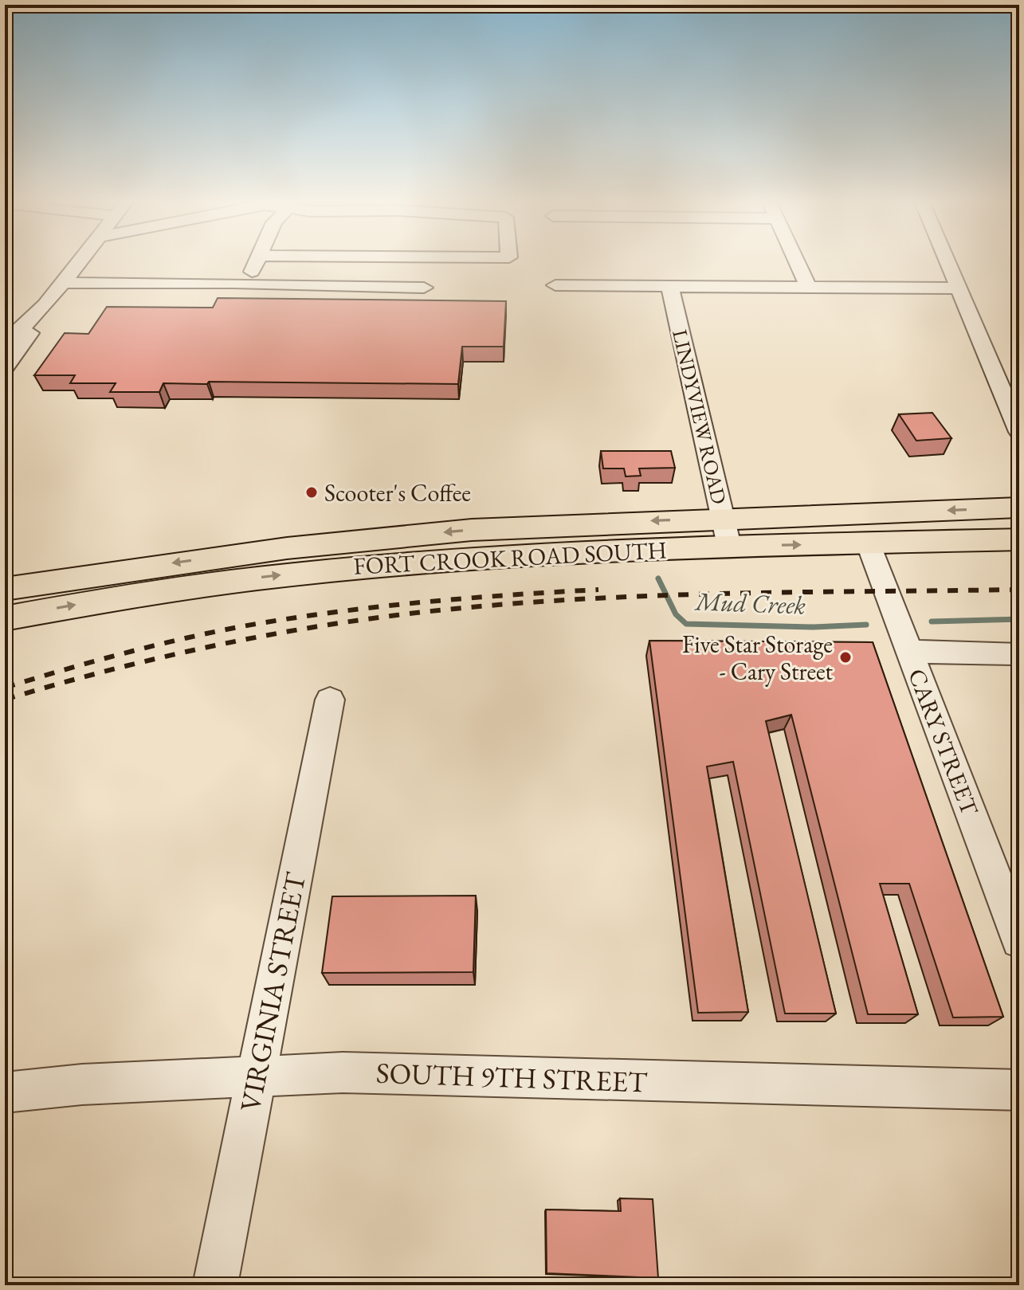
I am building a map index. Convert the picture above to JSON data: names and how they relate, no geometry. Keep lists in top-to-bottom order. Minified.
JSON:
{"streets":{"main road":["FORT CROOK ROAD SOUTH"],"street":["LINDYVIEW ROAD","CARY STREET","VIRGINIA STREET","SOUTH 9TH STREET"]},"crossings":[["LINDYVIEW ROAD","FORT CROOK ROAD SOUTH"],["FORT CROOK ROAD SOUTH","CARY STREET"],["VIRGINIA STREET","SOUTH 9TH STREET"]],"water":["Mud Creek"],"places":["Scooter's Coffee","Five Star Storage - Cary Street"]}
